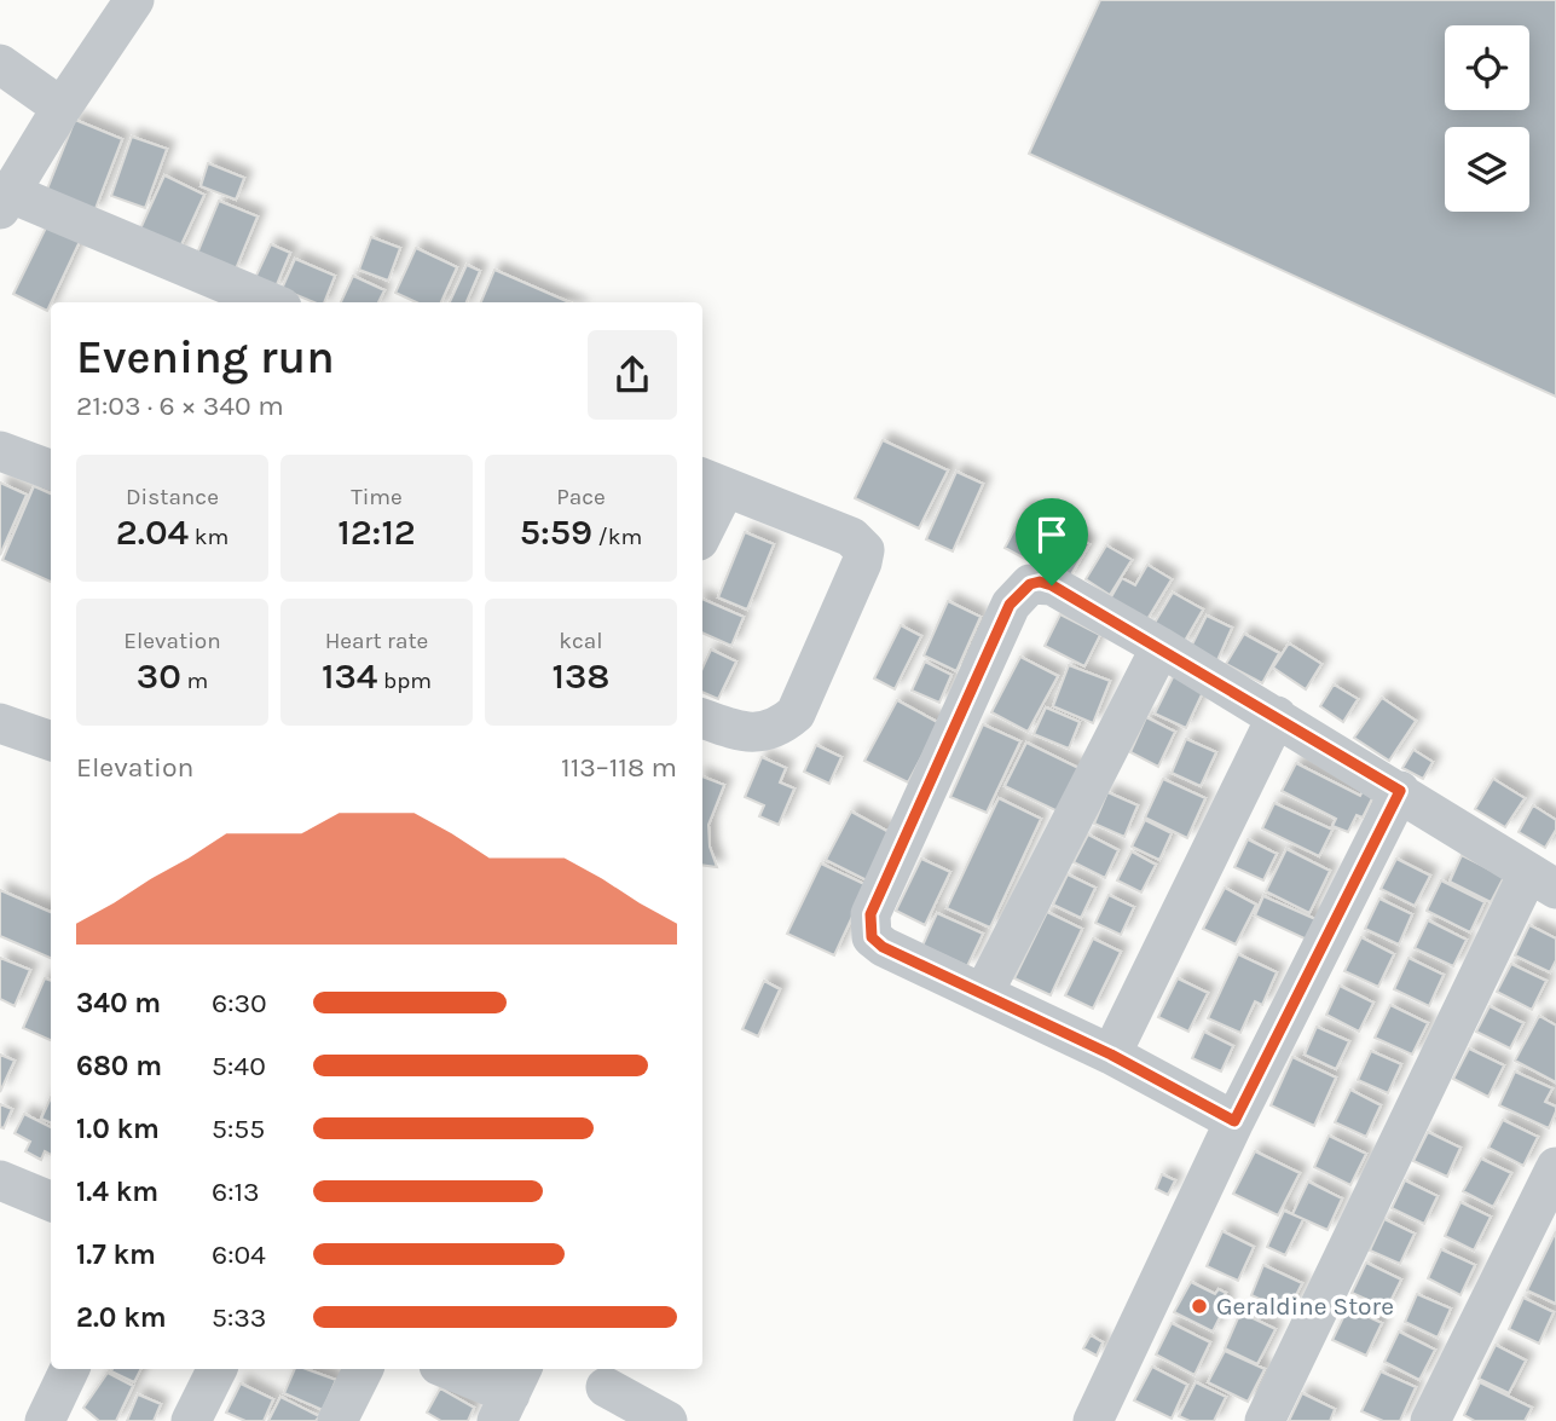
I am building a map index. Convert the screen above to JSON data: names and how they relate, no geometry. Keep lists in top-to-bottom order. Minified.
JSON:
{"places":["Geraldine Store"],"page":{"heading":["Evening run","21:03 · 6 × 340 m"],"stats":[["Distance","2.04 km"],["Time","12:12"],["Pace","5:59 /km"],["Elevation","30 m"],["Heart rate","134 bpm"],["kcal","138"]],"chart":["Elevation","113–118 m"],"list":[{"name":"340 m","note":"6:30"},{"name":"680 m","note":"5:40"},{"name":"1.0 km","note":"5:55"},{"name":"1.4 km","note":"6:13"},{"name":"1.7 km","note":"6:04"},{"name":"2.0 km","note":"5:33"}]}}
